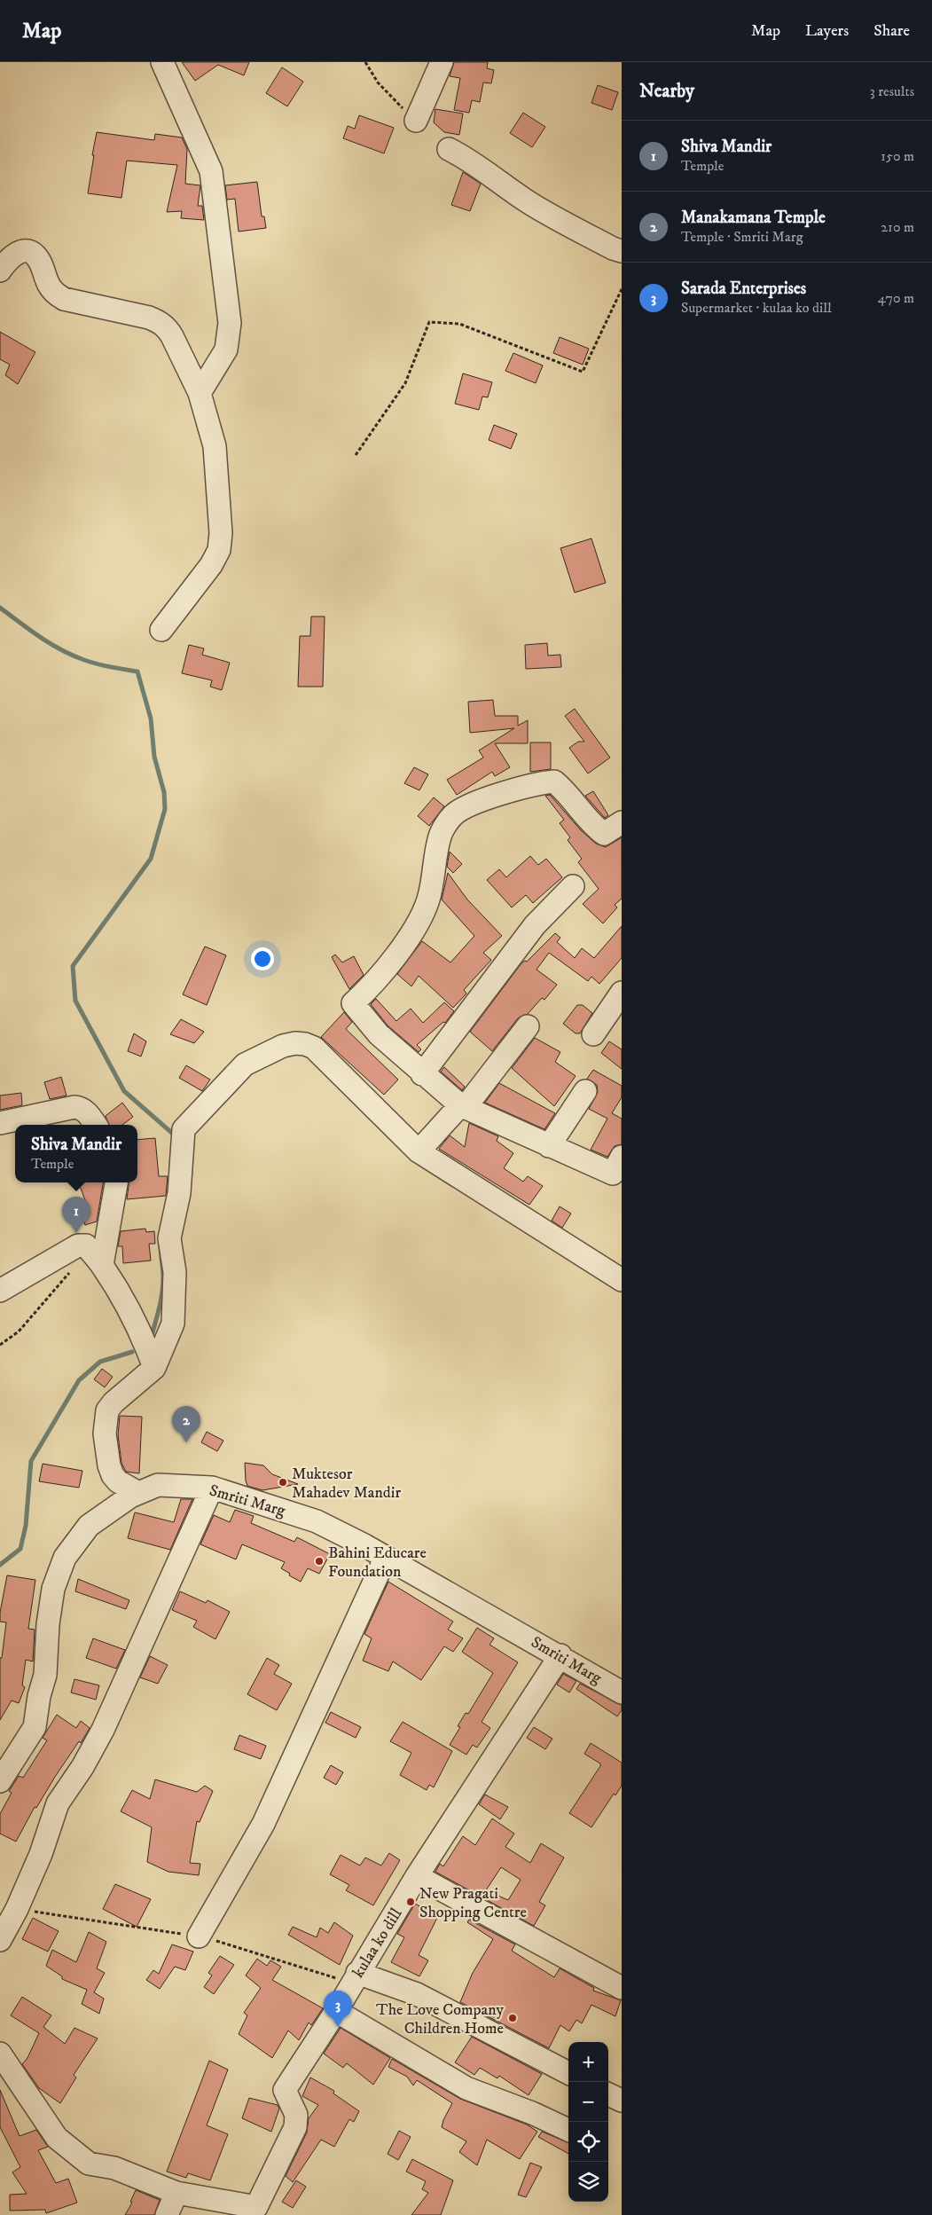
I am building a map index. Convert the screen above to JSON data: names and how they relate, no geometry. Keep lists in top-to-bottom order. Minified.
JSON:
{"streets":{"street":["Smriti Marg","kulaa ko dill"]},"crossings":[["Smriti Marg","kulaa ko dill"]],"places":["Muktesor Mahadev Mandir","Bahini Educare Foundation","New Pragati Shopping Centre","The Love Company Children Home"],"page":{"header":"Map","nav":["Map","Layers","Share"],"heading":["Nearby","3 results"],"list":[{"mark":"1","name":"Shiva Mandir","note":"Temple","value":"150 m"},{"mark":"2","name":"Manakamana Temple","note":"Temple · Smriti Marg","value":"210 m"},{"mark":"3","name":"Sarada Enterprises","note":"Supermarket · kulaa ko dill","value":"470 m"}],"popup":["Shiva Mandir","Temple"],"pins":["1","2","3"],"map_buttons":["+","−"]}}
